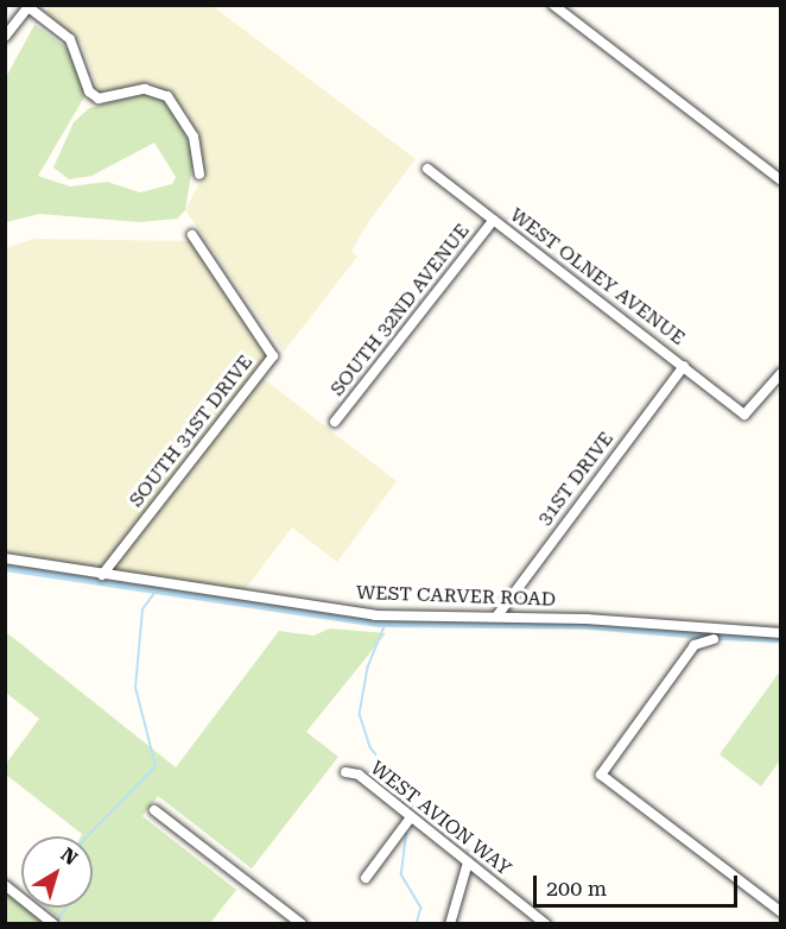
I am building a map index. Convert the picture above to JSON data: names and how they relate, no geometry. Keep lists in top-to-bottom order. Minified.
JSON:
{"streets":{"street":["WEST OLNEY AVENUE","SOUTH 32ND AVENUE","SOUTH 31ST DRIVE","31ST DRIVE","WEST CARVER ROAD","WEST AVION WAY"]},"crossings":[["WEST OLNEY AVENUE","SOUTH 32ND AVENUE"],["WEST OLNEY AVENUE","31ST DRIVE"],["SOUTH 31ST DRIVE","WEST CARVER ROAD"],["31ST DRIVE","WEST CARVER ROAD"]],"scale_bar":"200 m","north":"top right"}
